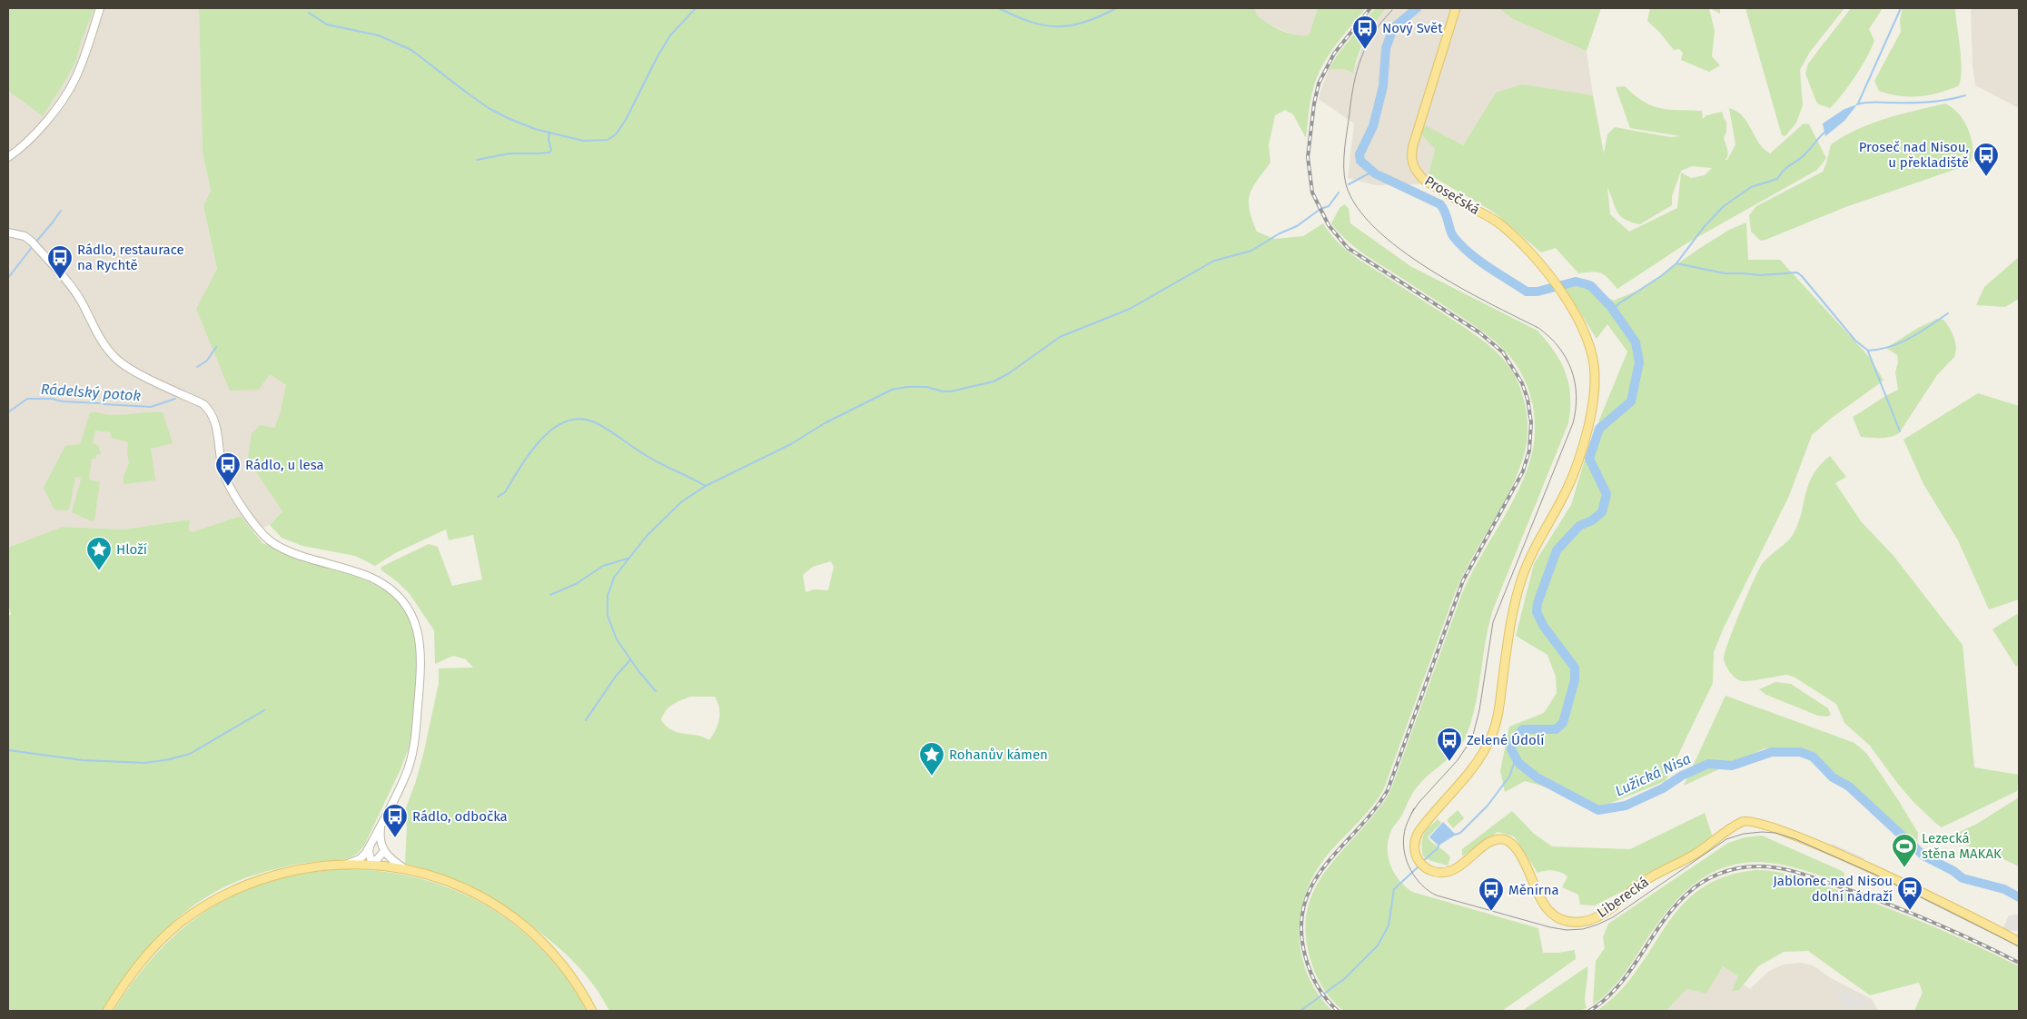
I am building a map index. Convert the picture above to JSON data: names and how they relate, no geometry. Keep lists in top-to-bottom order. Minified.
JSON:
{"streets":{"main road":["Prosečská","Liberecká"]},"crossings":[["Prosečská","Liberecká"]],"water":["Rádelský potok","Lužická Nisa"],"places":{"bus stop":["Nový Svět","Proseč nad Nisou, u překladiště","Rádlo, restaurace na Rychtě","Rádlo, u lesa","Zelené Údolí","Rádlo, odbočka","Měnírna"],"place":["Hloží","Rohanův kámen"],"sports":["Lezecká stěna MAKAK"],"station":["Jablonec nad Nisou dolní nádraží"]}}
